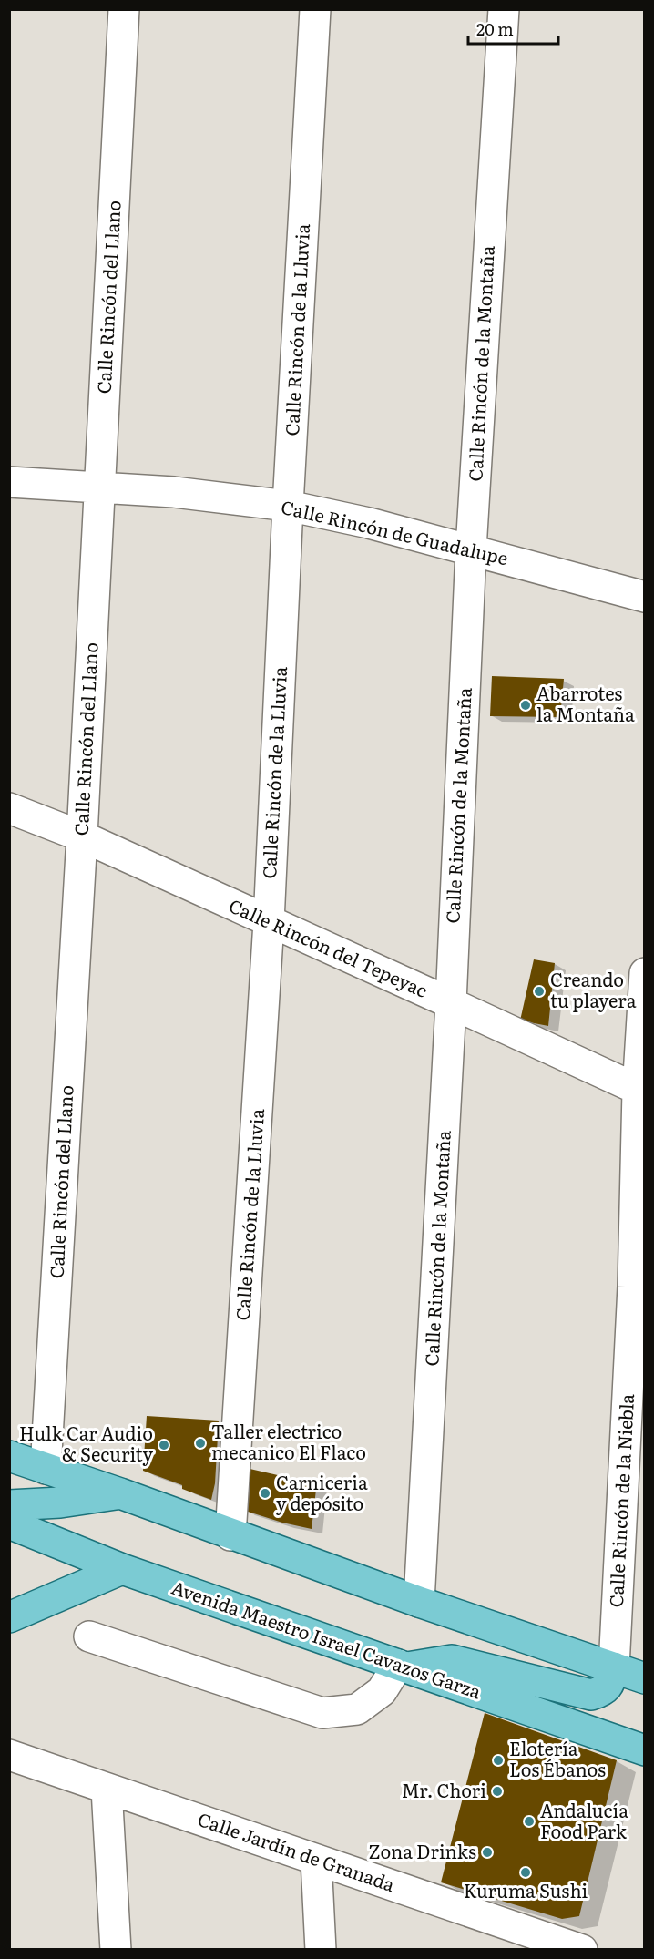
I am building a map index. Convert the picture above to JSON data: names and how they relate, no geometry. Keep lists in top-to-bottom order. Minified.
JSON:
{"streets":{"main road":["Avenida Maestro Israel Cavazos Garza"],"street":["Calle Rincón del Llano","Calle Rincón de la Lluvia","Calle Rincón de la Montaña","Calle Rincón de Guadalupe","Calle Rincón del Tepeyac","Calle Rincón de la Niebla","Calle Jardín de Granada"]},"crossings":[["Calle Rincón del Llano","Calle Rincón de Guadalupe"],["Calle Rincón del Llano","Calle Rincón del Tepeyac"],["Calle Rincón de la Lluvia","Calle Rincón de Guadalupe"],["Calle Rincón de la Lluvia","Calle Rincón del Tepeyac"],["Calle Rincón de la Montaña","Calle Rincón de Guadalupe"],["Calle Rincón de la Montaña","Calle Rincón del Tepeyac"],["Calle Rincón del Tepeyac","Calle Rincón de la Niebla"]],"places":["Abarrotes la Montaña","Creando tu playera","Taller electrico mecanico El Flaco","Hulk Car Audio & Security","Carniceria y depósito","Elotería Los Ébanos","Mr. Chori","Andalucía Food Park","Zona Drinks","Kuruma Sushi"],"scale_bar":"20 m"}
